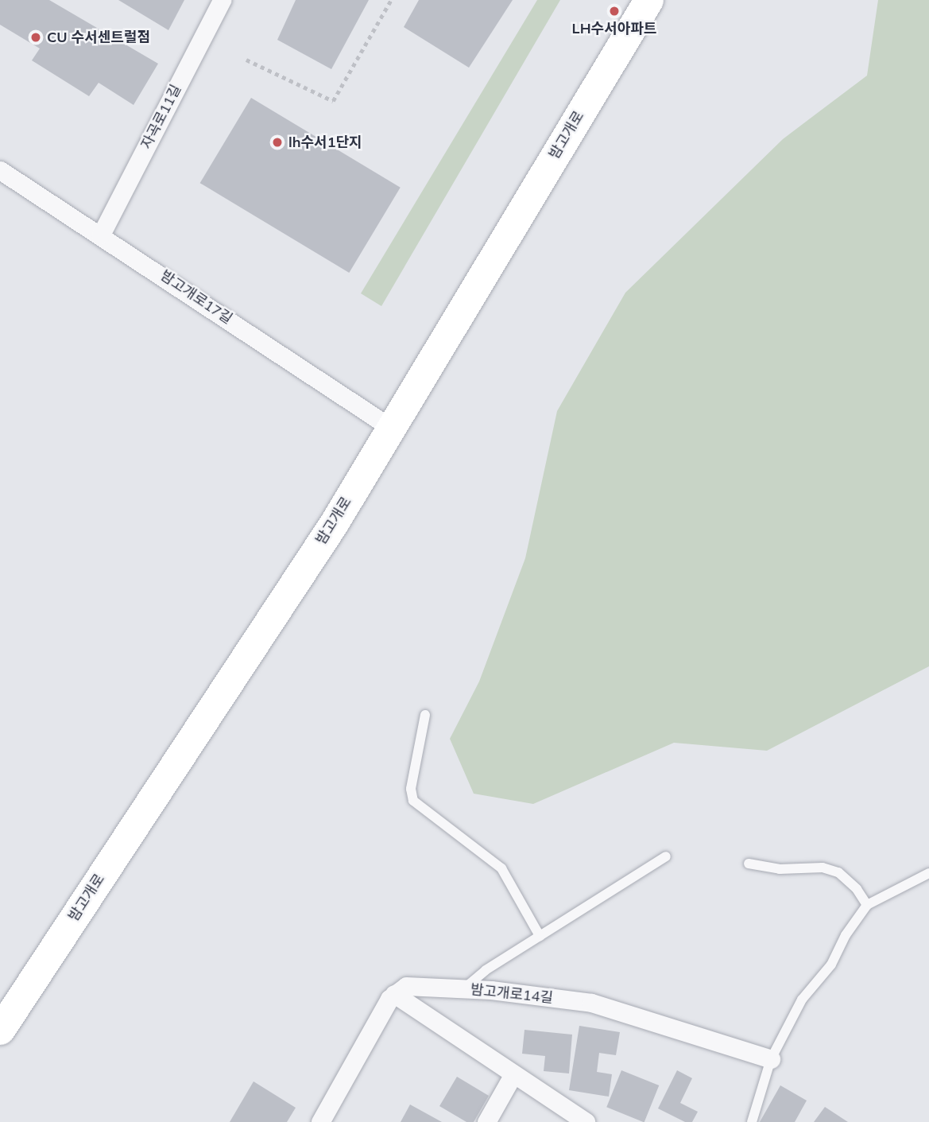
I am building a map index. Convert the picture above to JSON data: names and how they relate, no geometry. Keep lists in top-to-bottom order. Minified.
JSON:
{"streets":{"main road":["밤고개로"],"street":["자곡로11길","밤고개로17길","밤고개로14길"]},"crossings":[["자곡로11길","밤고개로17길"],["밤고개로","밤고개로17길"]],"places":["LH수서아파트","CU 수서센트럴점","lh수서1단지"]}
